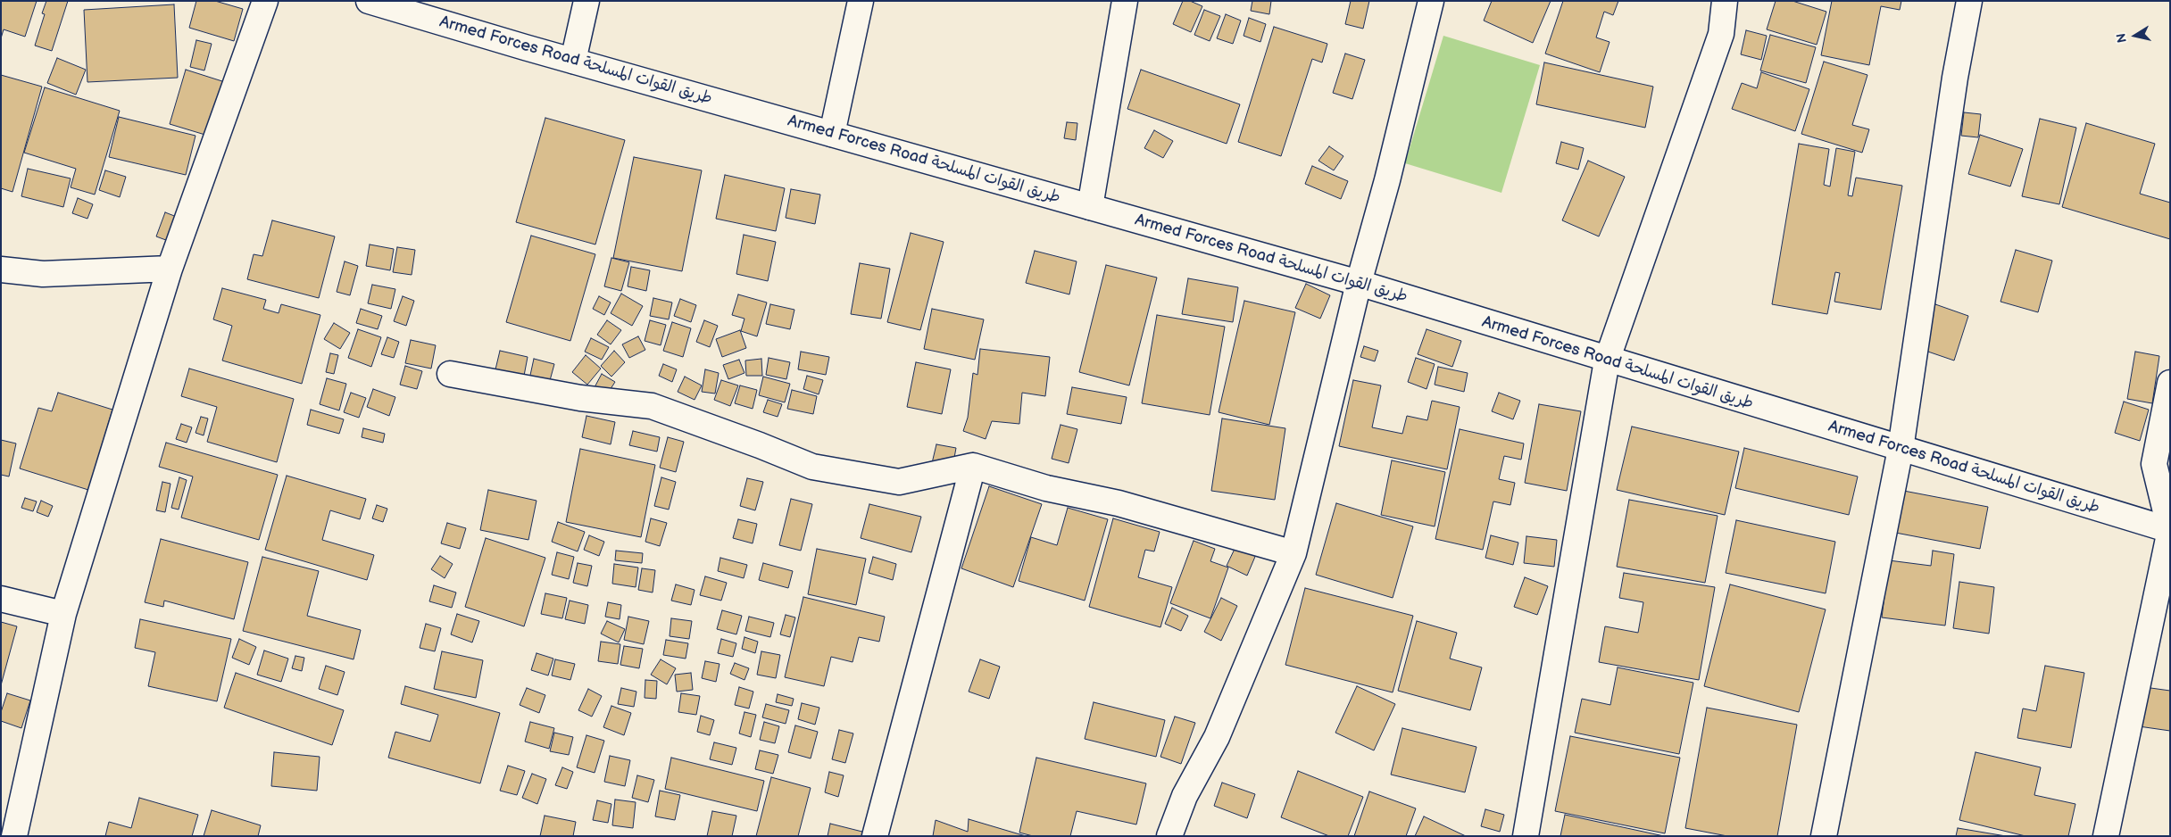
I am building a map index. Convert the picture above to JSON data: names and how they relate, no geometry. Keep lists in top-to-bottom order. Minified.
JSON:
{"streets":{"street":["Armed Forces Road طريق القوات المسلحة"]},"north":"left"}
